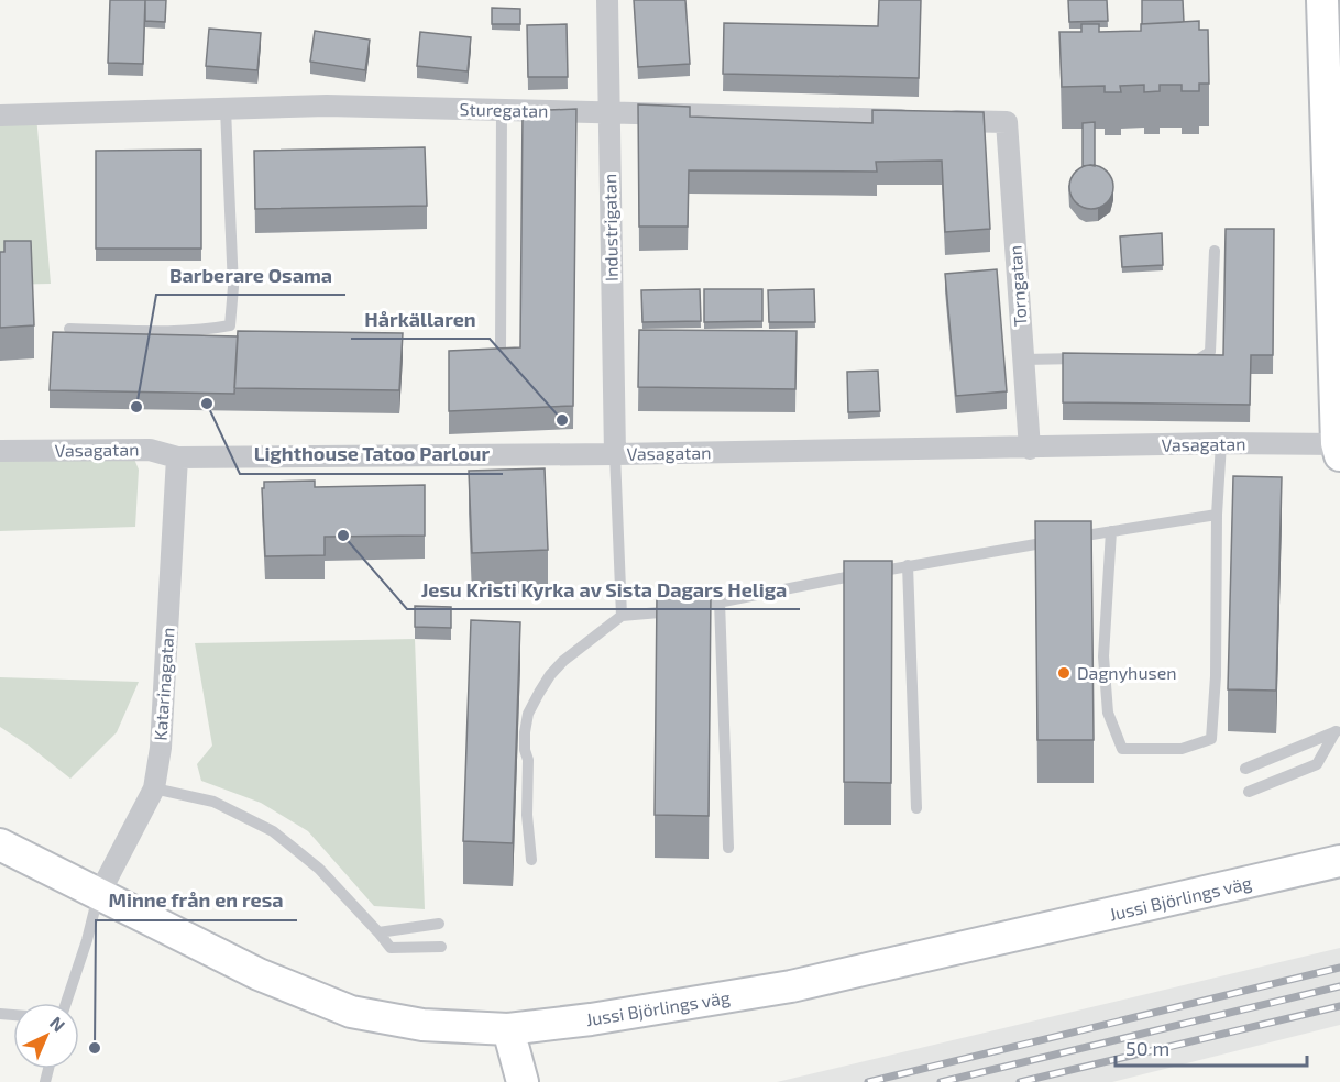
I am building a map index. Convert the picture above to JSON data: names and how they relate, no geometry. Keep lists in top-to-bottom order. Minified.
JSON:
{"streets":{"street":["Sturegatan","Industrigatan","Torngatan","Vasagatan","Katarinagatan","Jussi Björlings väg"]},"crossings":[["Sturegatan","Industrigatan"],["Sturegatan","Torngatan"],["Industrigatan","Vasagatan"],["Torngatan","Vasagatan"],["Vasagatan","Katarinagatan"],["Katarinagatan","Jussi Björlings väg"]],"places":["Lighthouse Tatoo Parlour","Barberare Osama","Hårkällaren","Jesu Kristi Kyrka av Sista Dagars Heliga","Dagnyhusen","Minne från en resa"],"scale_bar":"50 m","north":"top right"}
